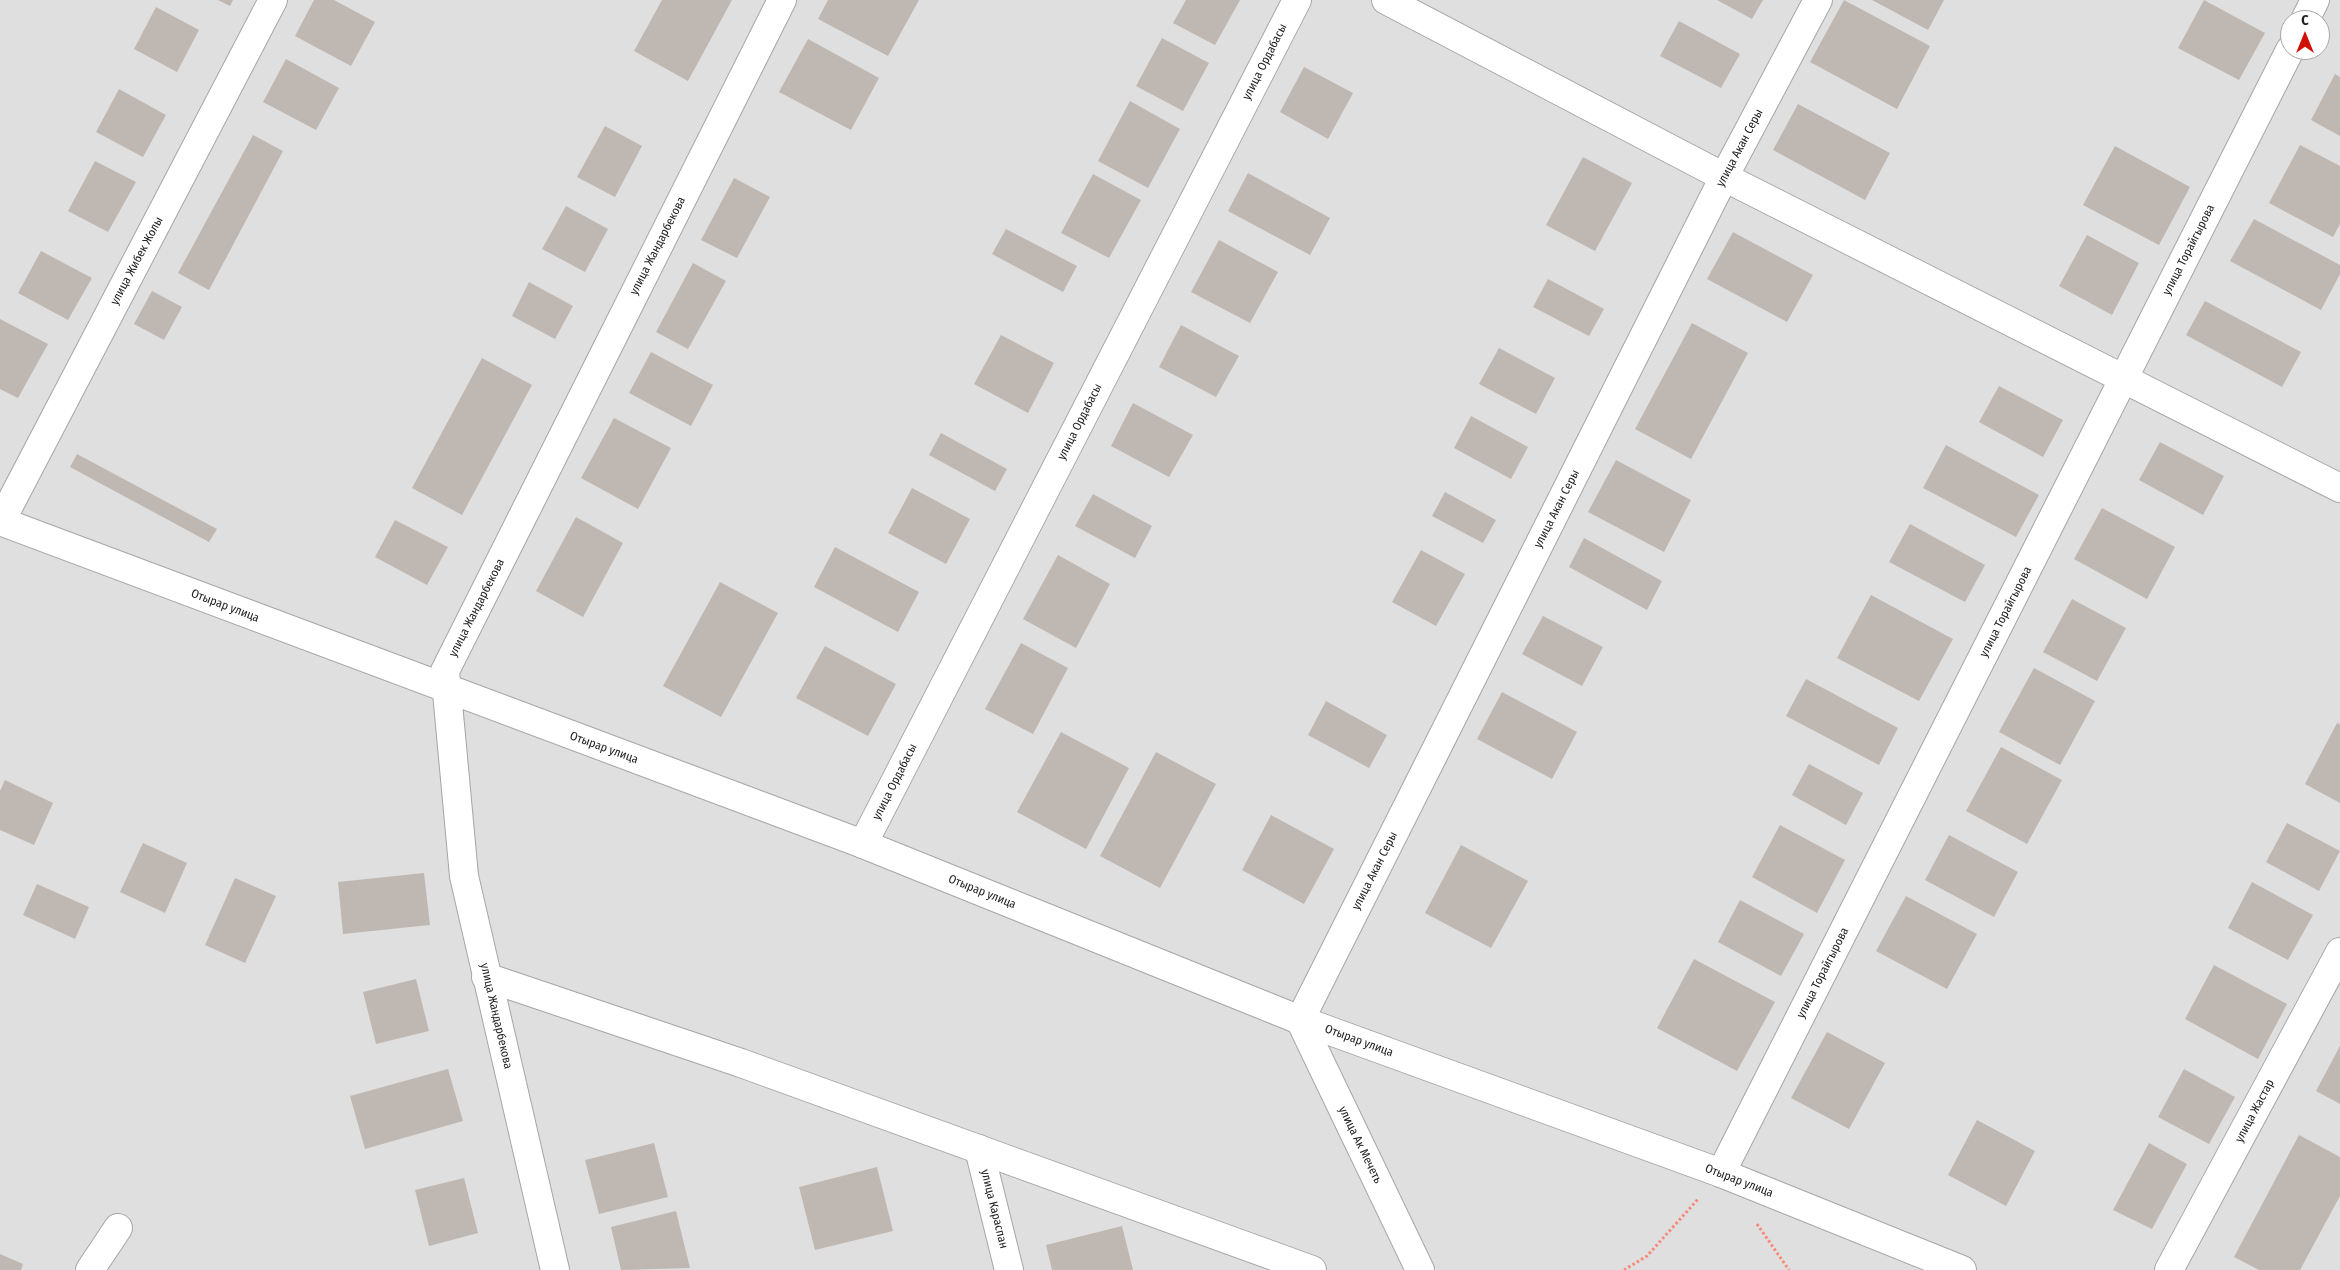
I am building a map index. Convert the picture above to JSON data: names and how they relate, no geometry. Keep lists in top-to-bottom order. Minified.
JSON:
{"streets":{"street":["улица Ордабасы","улица Акан Серы","улица Жандарбекова","улица Торайгырова","улица Жибек Жолы","Отырар улица","улица Жастар","улица Ак Мечеть","улица Караспан"]},"crossings":[["улица Ордабасы","Отырар улица"],["улица Акан Серы","Отырар улица"],["улица Акан Серы","улица Ак Мечеть"],["улица Жандарбекова","Отырар улица"],["улица Торайгырова","Отырар улица"],["улица Жибек Жолы","Отырар улица"],["Отырар улица","улица Ак Мечеть"]],"north":"top"}
